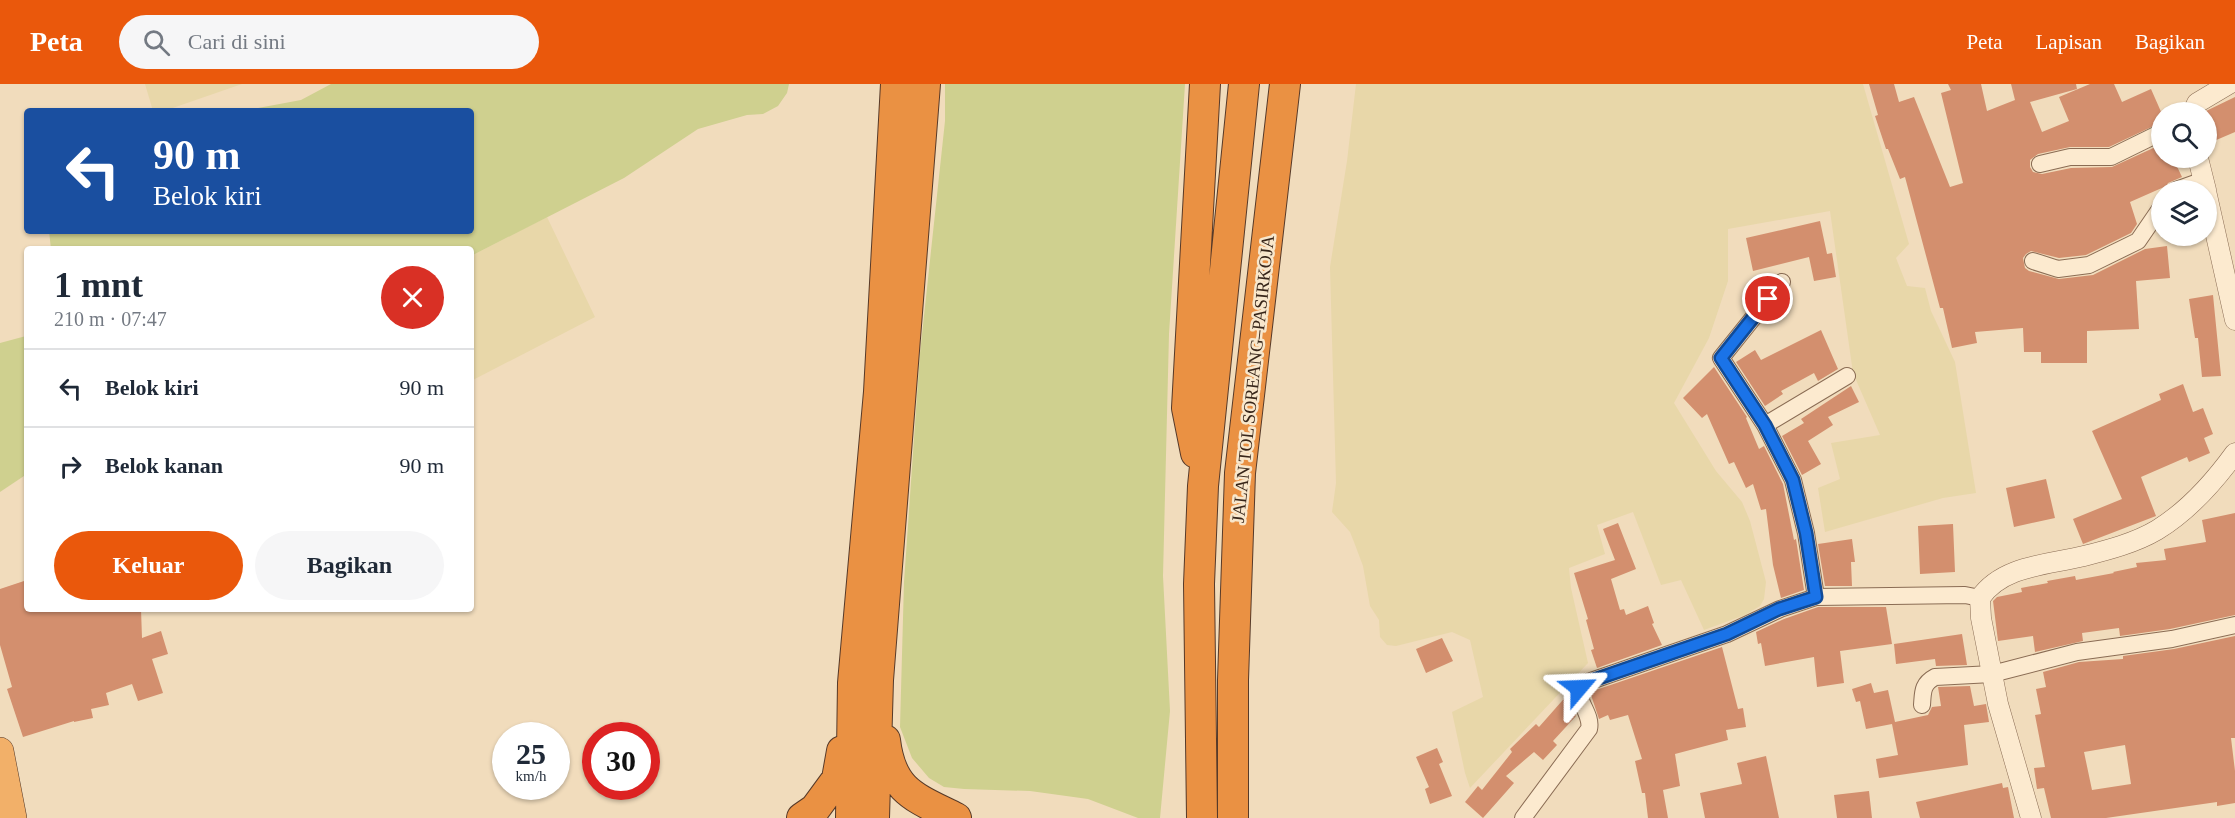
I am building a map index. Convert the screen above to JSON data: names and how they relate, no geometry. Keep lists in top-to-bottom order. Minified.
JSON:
{"streets":{"highway":["JALAN TOL SOREANG–PASIRKOJA"]},"page":{"header":"Peta","search":"Cari di sini","nav":["Peta","Lapisan","Bagikan"],"turn":["90 m","Belok kiri"],"heading":["1 mnt","210 m · 07:47"],"list":[{"name":"Belok kiri","value":"90 m"},{"name":"Belok kanan","value":"90 m"}],"buttons":["Keluar","Bagikan"],"speed":"25 km/h","limit":"30"}}
